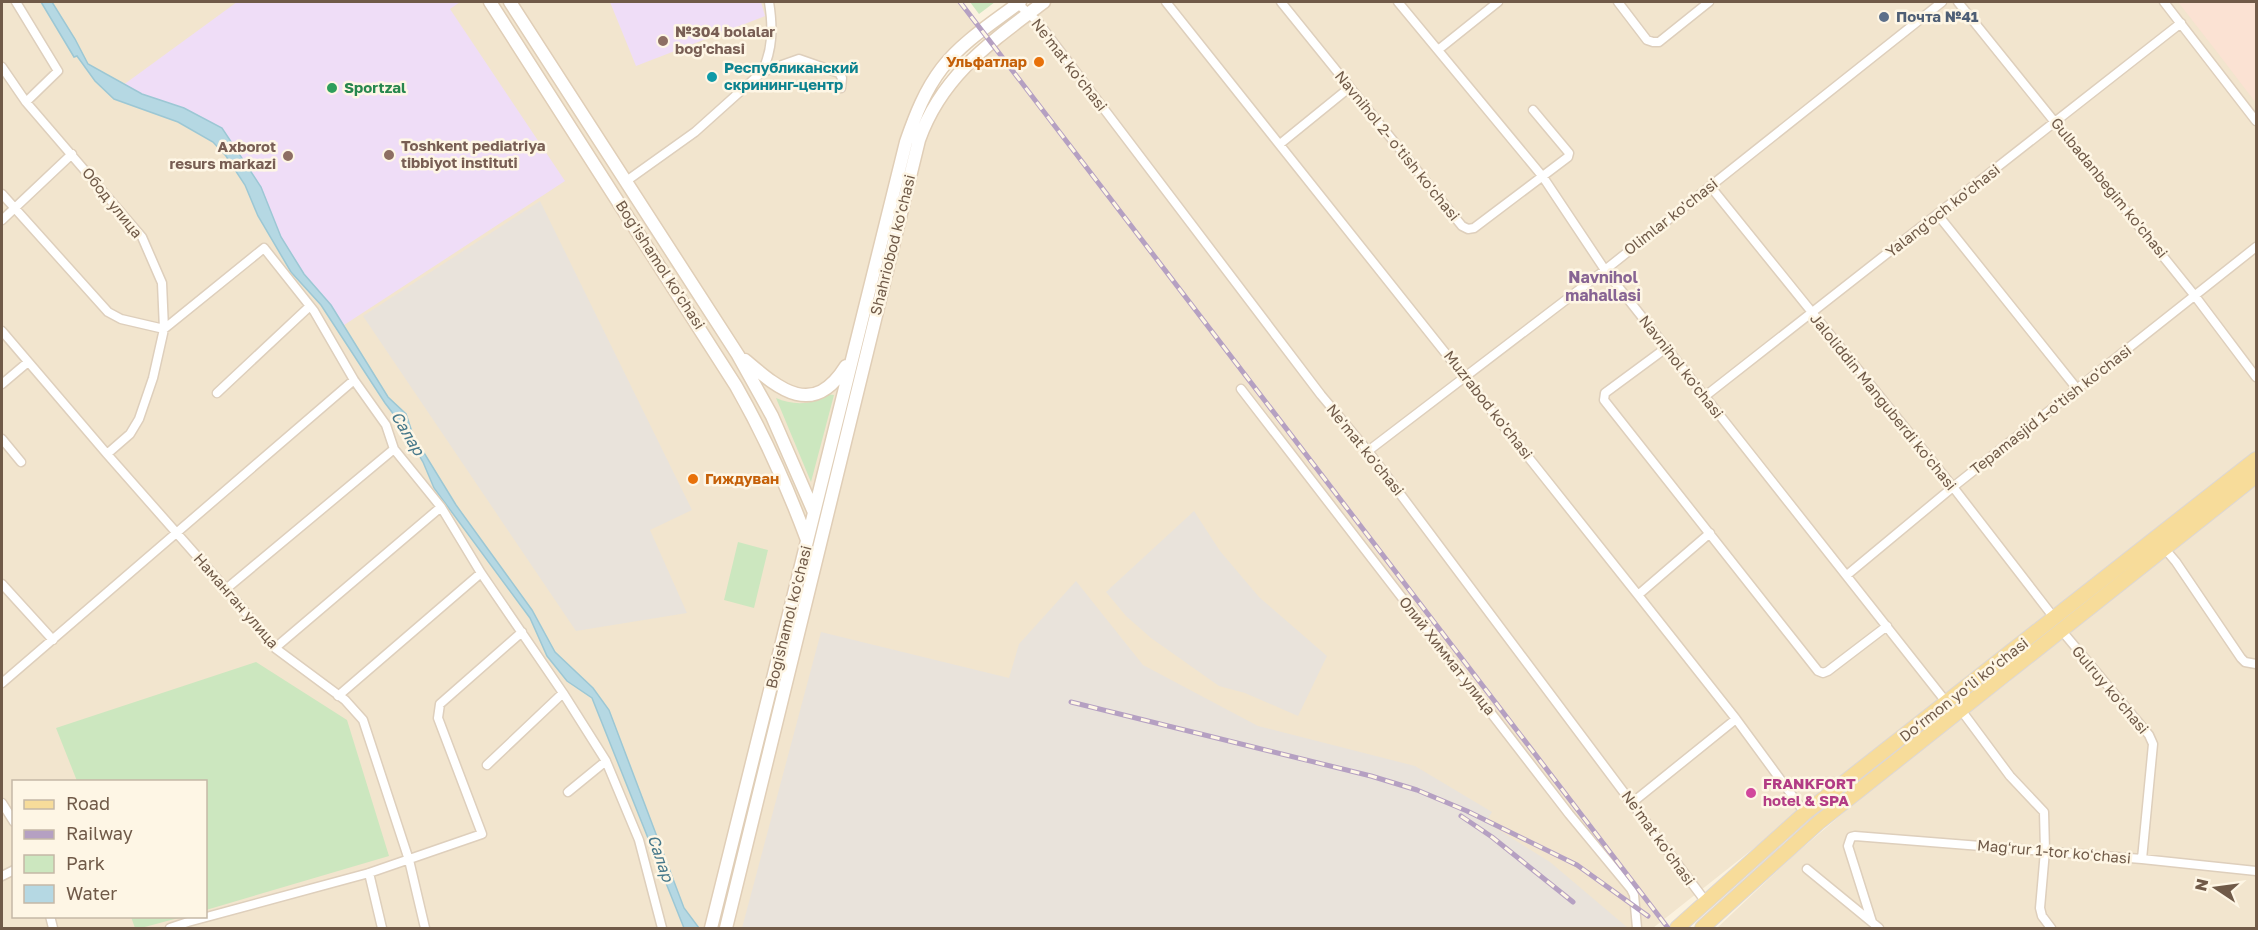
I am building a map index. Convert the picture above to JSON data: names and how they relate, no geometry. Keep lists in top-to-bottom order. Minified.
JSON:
{"streets":{"main road":["Shahriobod ko'chasi","Bog'ishamol ko'chasi","Navnihol ko'chasi","Bogishamol ko'chasi","Do‘rmon yo‘li ko‘chasi"],"street":["Ne'mat ko'chasi","Navnihol 2- o'tish ko'chasi","Gulbadanbegim ko'chasi","Обод улица","Yalang'och ko'chasi","Olimlar ko'chasi","Jaloliddin Manguberdi ko'chasi","Muzrabod ko'chasi","Tepamasjid 1-o'tish ko'chasi","Наманган улица","Олий Химмат улица","Gulruy ko'chasi","Magʻrur 1-tor koʻchasi"]},"crossings":[["Ne'mat ko'chasi","Olimlar ko'chasi"],["Ne'mat ko'chasi","Shahriobod ko'chasi"],["Ne'mat ko'chasi","Do‘rmon yo‘li ko‘chasi"],["Navnihol 2- o'tish ko'chasi","Navnihol ko'chasi"],["Gulbadanbegim ko'chasi","Yalang'och ko'chasi"],["Gulbadanbegim ko'chasi","Tepamasjid 1-o'tish ko'chasi"],["Обод улица","Наманган улица"],["Yalang'och ko'chasi","Navnihol ko'chasi"],["Yalang'och ko'chasi","Jaloliddin Manguberdi ko'chasi"],["Olimlar ko'chasi","Navnihol ko'chasi"],["Olimlar ko'chasi","Jaloliddin Manguberdi ko'chasi"],["Olimlar ko'chasi","Muzrabod ko'chasi"],["Shahriobod ko'chasi","Bog'ishamol ko'chasi"],["Shahriobod ko'chasi","Bogishamol ko'chasi"],["Bog'ishamol ko'chasi","Bogishamol ko'chasi"],["Navnihol ko'chasi","Tepamasjid 1-o'tish ko'chasi"],["Navnihol ko'chasi","Do‘rmon yo‘li ko‘chasi"],["Jaloliddin Manguberdi ko'chasi","Tepamasjid 1-o'tish ko'chasi"],["Jaloliddin Manguberdi ko'chasi","Do‘rmon yo‘li ko‘chasi"],["Jaloliddin Manguberdi ko'chasi","Gulruy ko'chasi"],["Muzrabod ko'chasi","Do‘rmon yo‘li ko‘chasi"],["Do‘rmon yo‘li ko‘chasi","Gulruy ko'chasi"],["Gulruy ko'chasi","Magʻrur 1-tor koʻchasi"]],"districts":["Navnihol mahallasi"],"water":["Салар"],"places":["Почта №41","№304 bolalar bog'chasi","Ульфатлар","Республиканский скрининг-центр","Sportzal","Toshkent pediatriya tibbiyot instituti","Axborot resurs markazi","Гиждуван","FRANKFORT hotel & SPA"],"legend":["Road","Railway","Park","Water"],"north":"left"}
